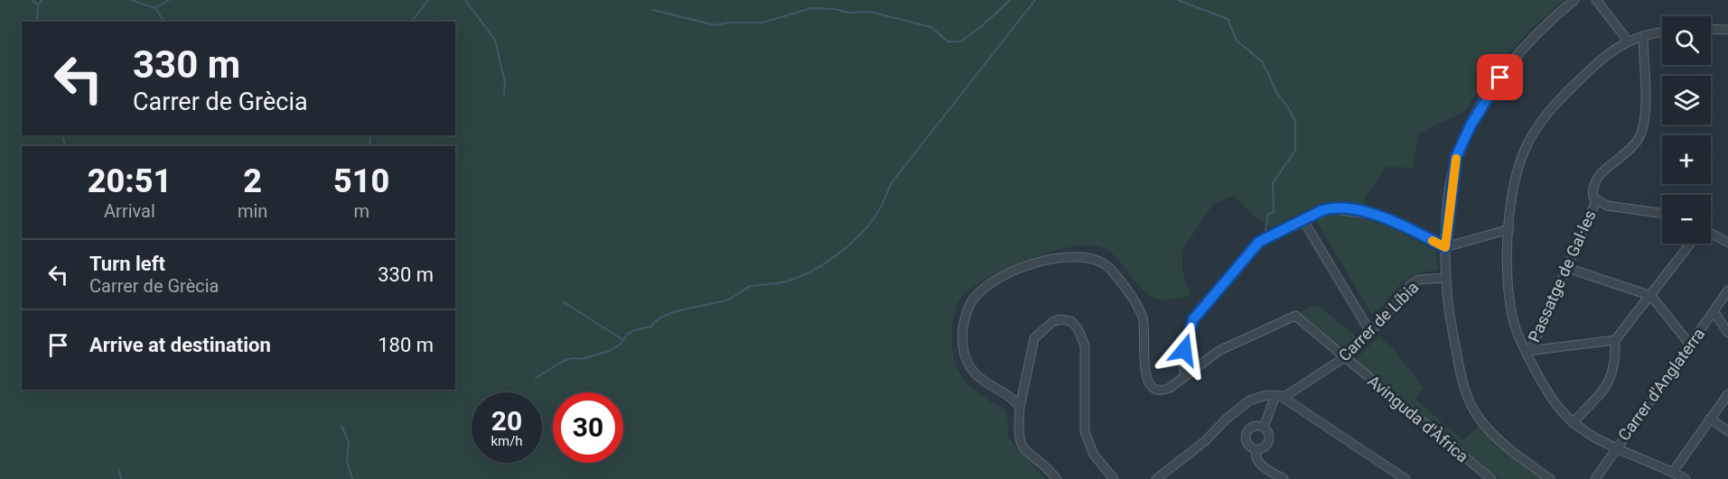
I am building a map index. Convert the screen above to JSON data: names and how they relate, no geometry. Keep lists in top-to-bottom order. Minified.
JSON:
{"streets":{"street":["Passatge de Gal·les","Carrer de Líbia","Carrer d'Anglaterra","Avinguda d'Àfrica"]},"crossings":[["Carrer de Líbia","Avinguda d'Àfrica"]],"page":{"map_buttons":["+","−"],"turn":["330 m","Carrer de Grècia"],"eta":["20:51","Arrival","2","min","510","m"],"list":[{"name":"Turn left","note":"Carrer de Grècia","value":"330 m"},{"name":"Arrive at destination","value":"180 m"}],"speed":"20 km/h","limit":"30"}}
